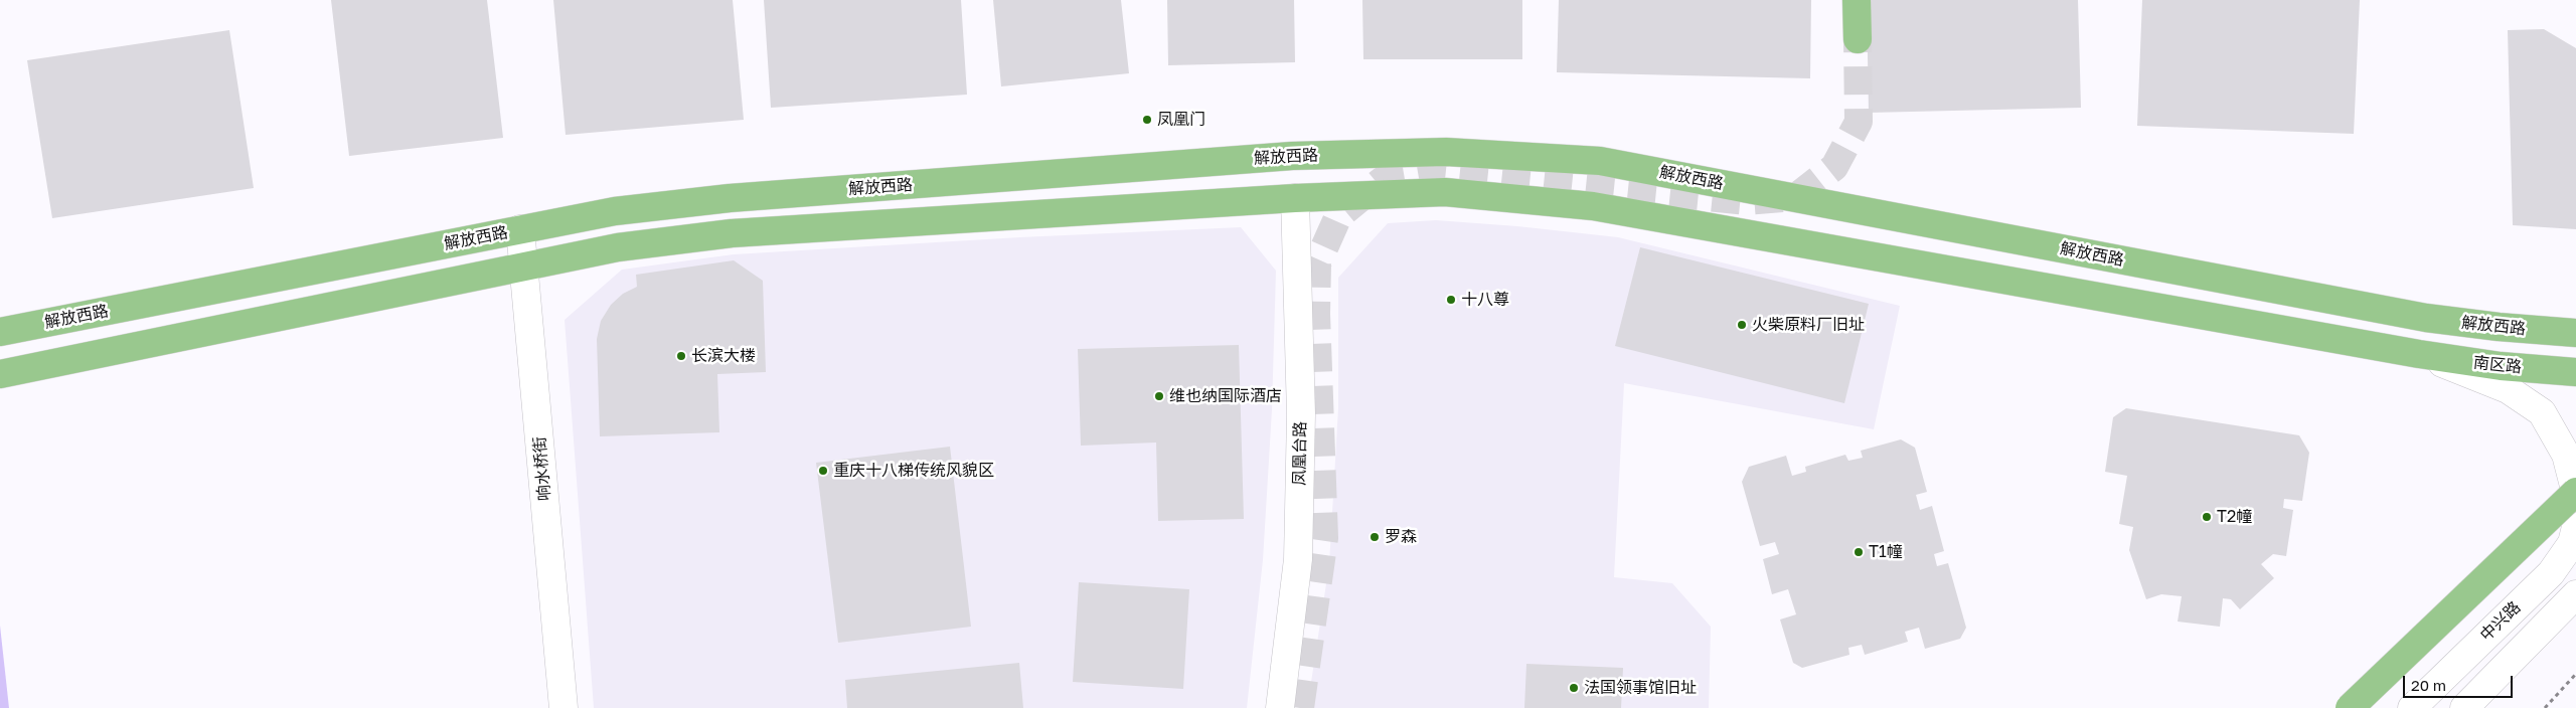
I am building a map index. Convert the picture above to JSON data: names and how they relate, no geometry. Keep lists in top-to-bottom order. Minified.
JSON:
{"streets":{"main road":["解放西路","南区路"],"street":["凤凰台路","响水桥街","中兴路"]},"crossings":[["解放西路","响水桥街"]],"places":["凤凰门","十八尊","火柴原料厂旧址","长滨大楼","维也纳国际酒店","重庆十八梯传统风貌区","T2幢","罗森","T1幢","法国领事馆旧址"],"scale_bar":"20 m"}
